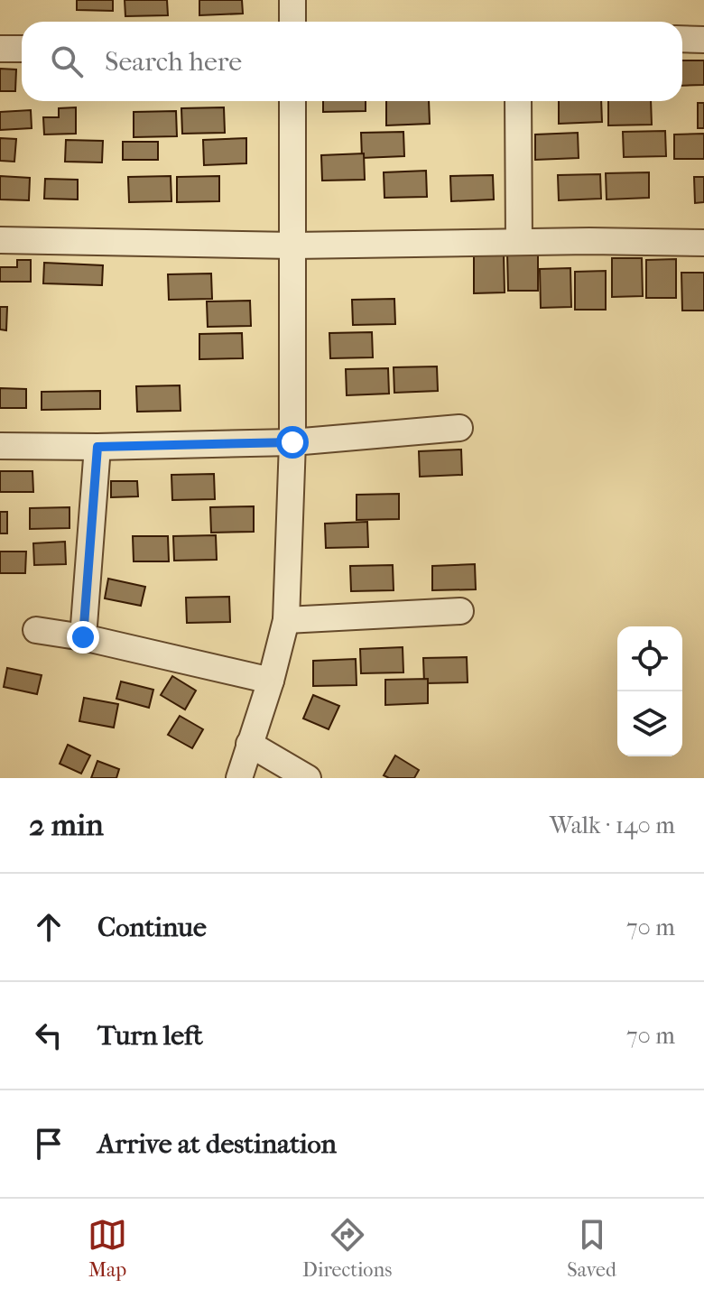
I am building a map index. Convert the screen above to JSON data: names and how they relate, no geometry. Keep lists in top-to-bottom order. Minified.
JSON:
{"page":{"search":"Search here","heading":["2 min","Walk · 140 m"],"list":[["Continue","70 m"],["Turn left","70 m"],"Arrive at destination"],"nav":["Map","Directions","Saved"]}}
